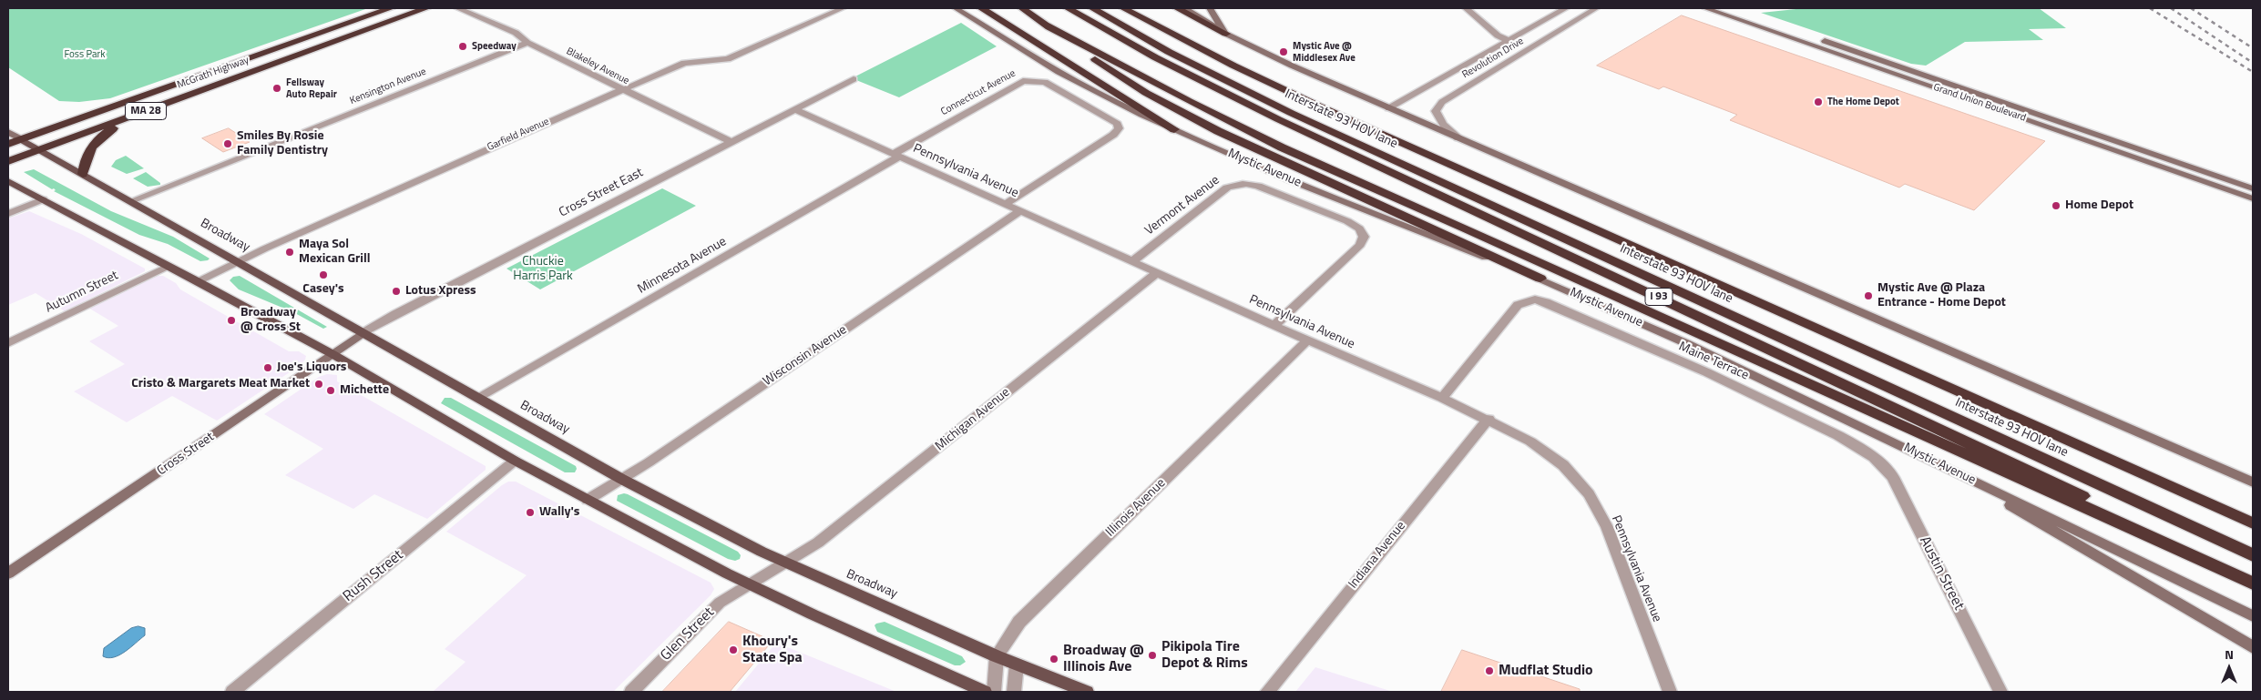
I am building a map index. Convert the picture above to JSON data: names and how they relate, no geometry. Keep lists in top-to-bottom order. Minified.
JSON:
{"streets":{"highway":["McGrath Highway","MA 28","Interstate 93 HOV lane","I 93"],"main road":["Grand Union Boulevard","Mystic Avenue","Broadway","Cross Street"],"street":["Revolution Drive","Blakeley Avenue","Kensington Avenue","Connecticut Avenue","Garfield Avenue","Pennsylvania Avenue","Cross Street East","Vermont Avenue","Minnesota Avenue","Autumn Street","Wisconsin Avenue","Maine Terrace","Michigan Avenue","Illinois Avenue","Indiana Avenue","Austin Street","Rush Street","Glen Street"]},"crossings":[["Blakeley Avenue","Kensington Avenue"],["Blakeley Avenue","Garfield Avenue"],["Blakeley Avenue","Cross Street East"],["McGrath Highway","Broadway"],["Kensington Avenue","Broadway"],["Connecticut Avenue","Pennsylvania Avenue"],["Connecticut Avenue","Minnesota Avenue"],["Garfield Avenue","Broadway"],["Pennsylvania Avenue","Cross Street East"],["Pennsylvania Avenue","Vermont Avenue"],["Pennsylvania Avenue","Minnesota Avenue"],["Pennsylvania Avenue","Wisconsin Avenue"],["Pennsylvania Avenue","Maine Terrace"],["Pennsylvania Avenue","Michigan Avenue"],["Pennsylvania Avenue","Illinois Avenue"],["Pennsylvania Avenue","Indiana Avenue"],["Cross Street East","Broadway"],["Cross Street East","Cross Street"],["Broadway","Minnesota Avenue"],["Broadway","Wisconsin Avenue"],["Broadway","Michigan Avenue"],["Broadway","Cross Street"],["Broadway","Illinois Avenue"],["Maine Terrace","Austin Street"],["Michigan Avenue","Glen Street"]],"parks":["Foss Park","Chuckie Harris Park"],"places":["Speedway","Mystic Ave @ Middlesex Ave","Fellsway Auto Repair","The Home Depot","Smiles By Rosie Family Dentistry","Home Depot","Maya Sol Mexican Grill","Casey's","Lotus Xpress","Mystic Ave @ Plaza Entrance - Home Depot","Broadway @ Cross St","Joe's Liquors","Cristo & Margarets Meat Market","Michette","Wally's","Khoury's State Spa","Pikipola Tire Depot & Rims","Broadway @ Illinois Ave","Mudflat Studio"],"north":"top"}
